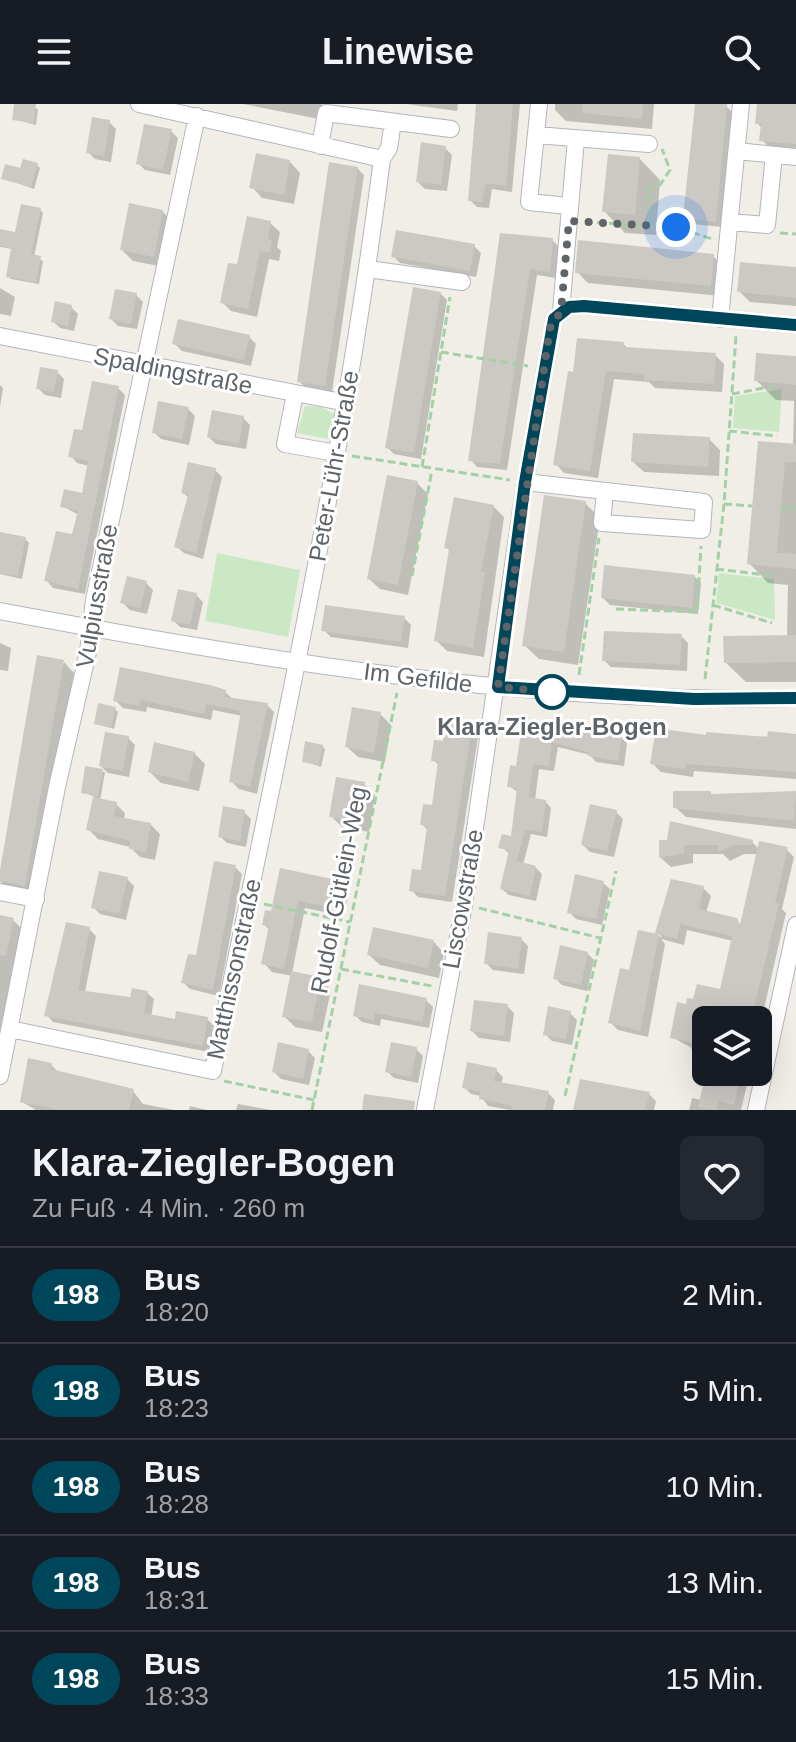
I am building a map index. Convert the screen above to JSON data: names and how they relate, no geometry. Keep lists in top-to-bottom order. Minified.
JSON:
{"streets":{"street":["Spaldingstraße","Peter-Lühr-Straße","Vulpiusstraße","Im Gefilde","Liscowstraße","Matthissonstraße"],"path":["Rudolf-Gütlein-Weg"]},"crossings":[["Spaldingstraße","Peter-Lühr-Straße"],["Spaldingstraße","Vulpiusstraße"],["Peter-Lühr-Straße","Im Gefilde"],["Peter-Lühr-Straße","Matthissonstraße"],["Vulpiusstraße","Im Gefilde"],["Vulpiusstraße","Matthissonstraße"],["Im Gefilde","Rudolf-Gütlein-Weg"],["Im Gefilde","Liscowstraße"],["Im Gefilde","Matthissonstraße"]],"places":["Klara-Ziegler-Bogen"],"lines":["bus line 198"],"page":{"header":"Linewise","heading":["Klara-Ziegler-Bogen","Zu Fuß · 4 Min. · 260 m"],"list":[{"mark":"198","name":"Bus","note":"18:20","value":"2 Min."},{"mark":"198","name":"Bus","note":"18:23","value":"5 Min."},{"mark":"198","name":"Bus","note":"18:28","value":"10 Min."},{"mark":"198","name":"Bus","note":"18:31","value":"13 Min."},{"mark":"198","name":"Bus","note":"18:33","value":"15 Min."}]}}
